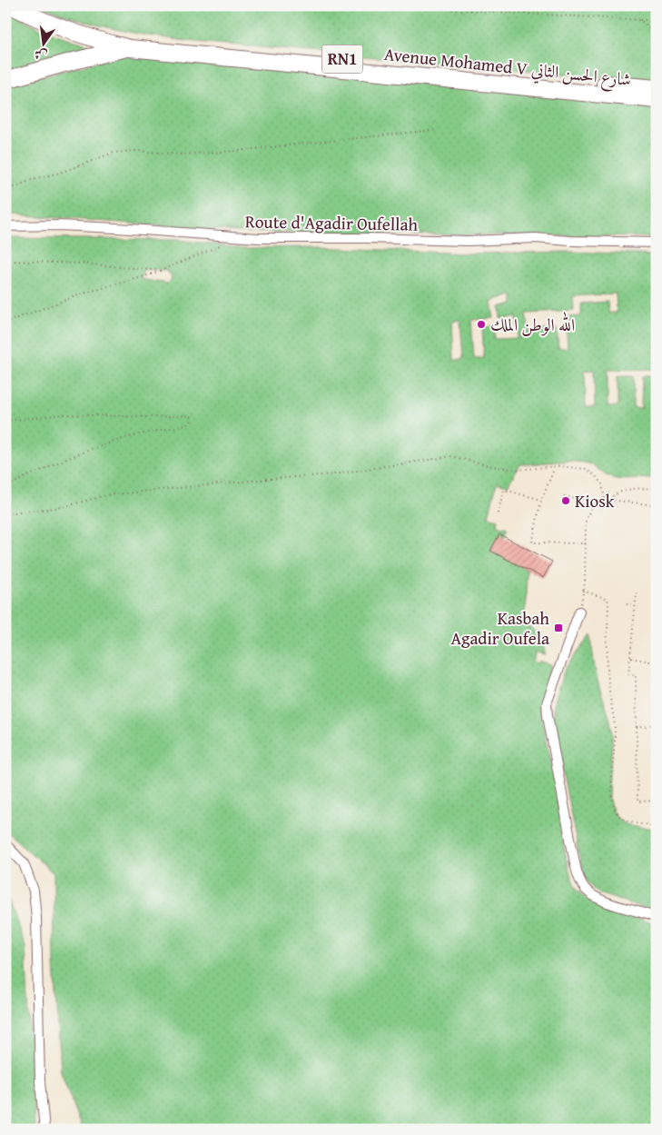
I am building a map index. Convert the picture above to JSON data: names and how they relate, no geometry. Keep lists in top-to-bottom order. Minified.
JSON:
{"streets":{"highway":["RN1","Avenue Mohamed V شارع الحسن الثاني"],"street":["Route d'Agadir Oufellah"]},"places":{"other":["الله الوطن الملك","Kiosk"],"transit":["Kasbah Agadir Oufela"]},"north":"bottom"}
